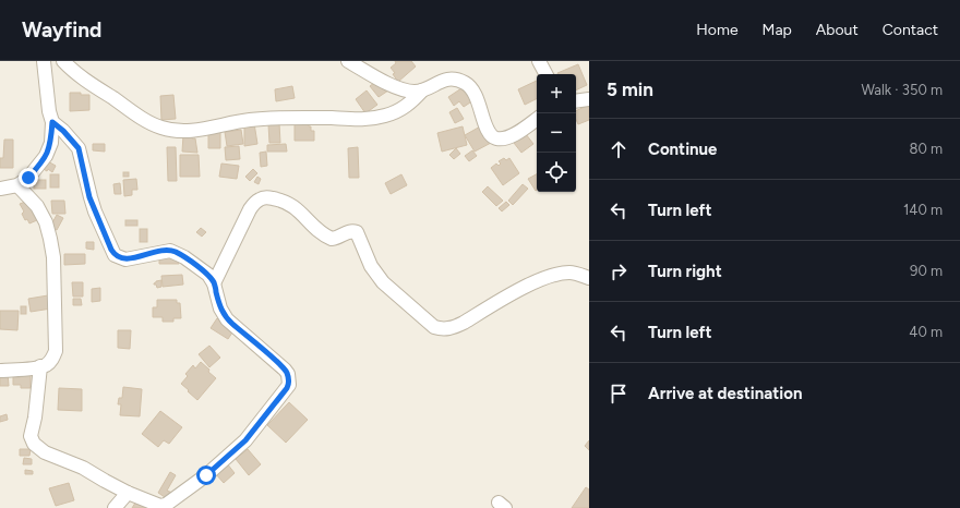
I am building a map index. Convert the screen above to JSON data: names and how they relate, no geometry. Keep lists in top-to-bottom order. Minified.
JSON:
{"page":{"header":"Wayfind","nav":["Home","Map","About","Contact"],"heading":["5 min","Walk · 350 m"],"map_buttons":["+","−"],"list":[["Continue","80 m"],["Turn left","140 m"],["Turn right","90 m"],["Turn left","40 m"],"Arrive at destination"]}}
